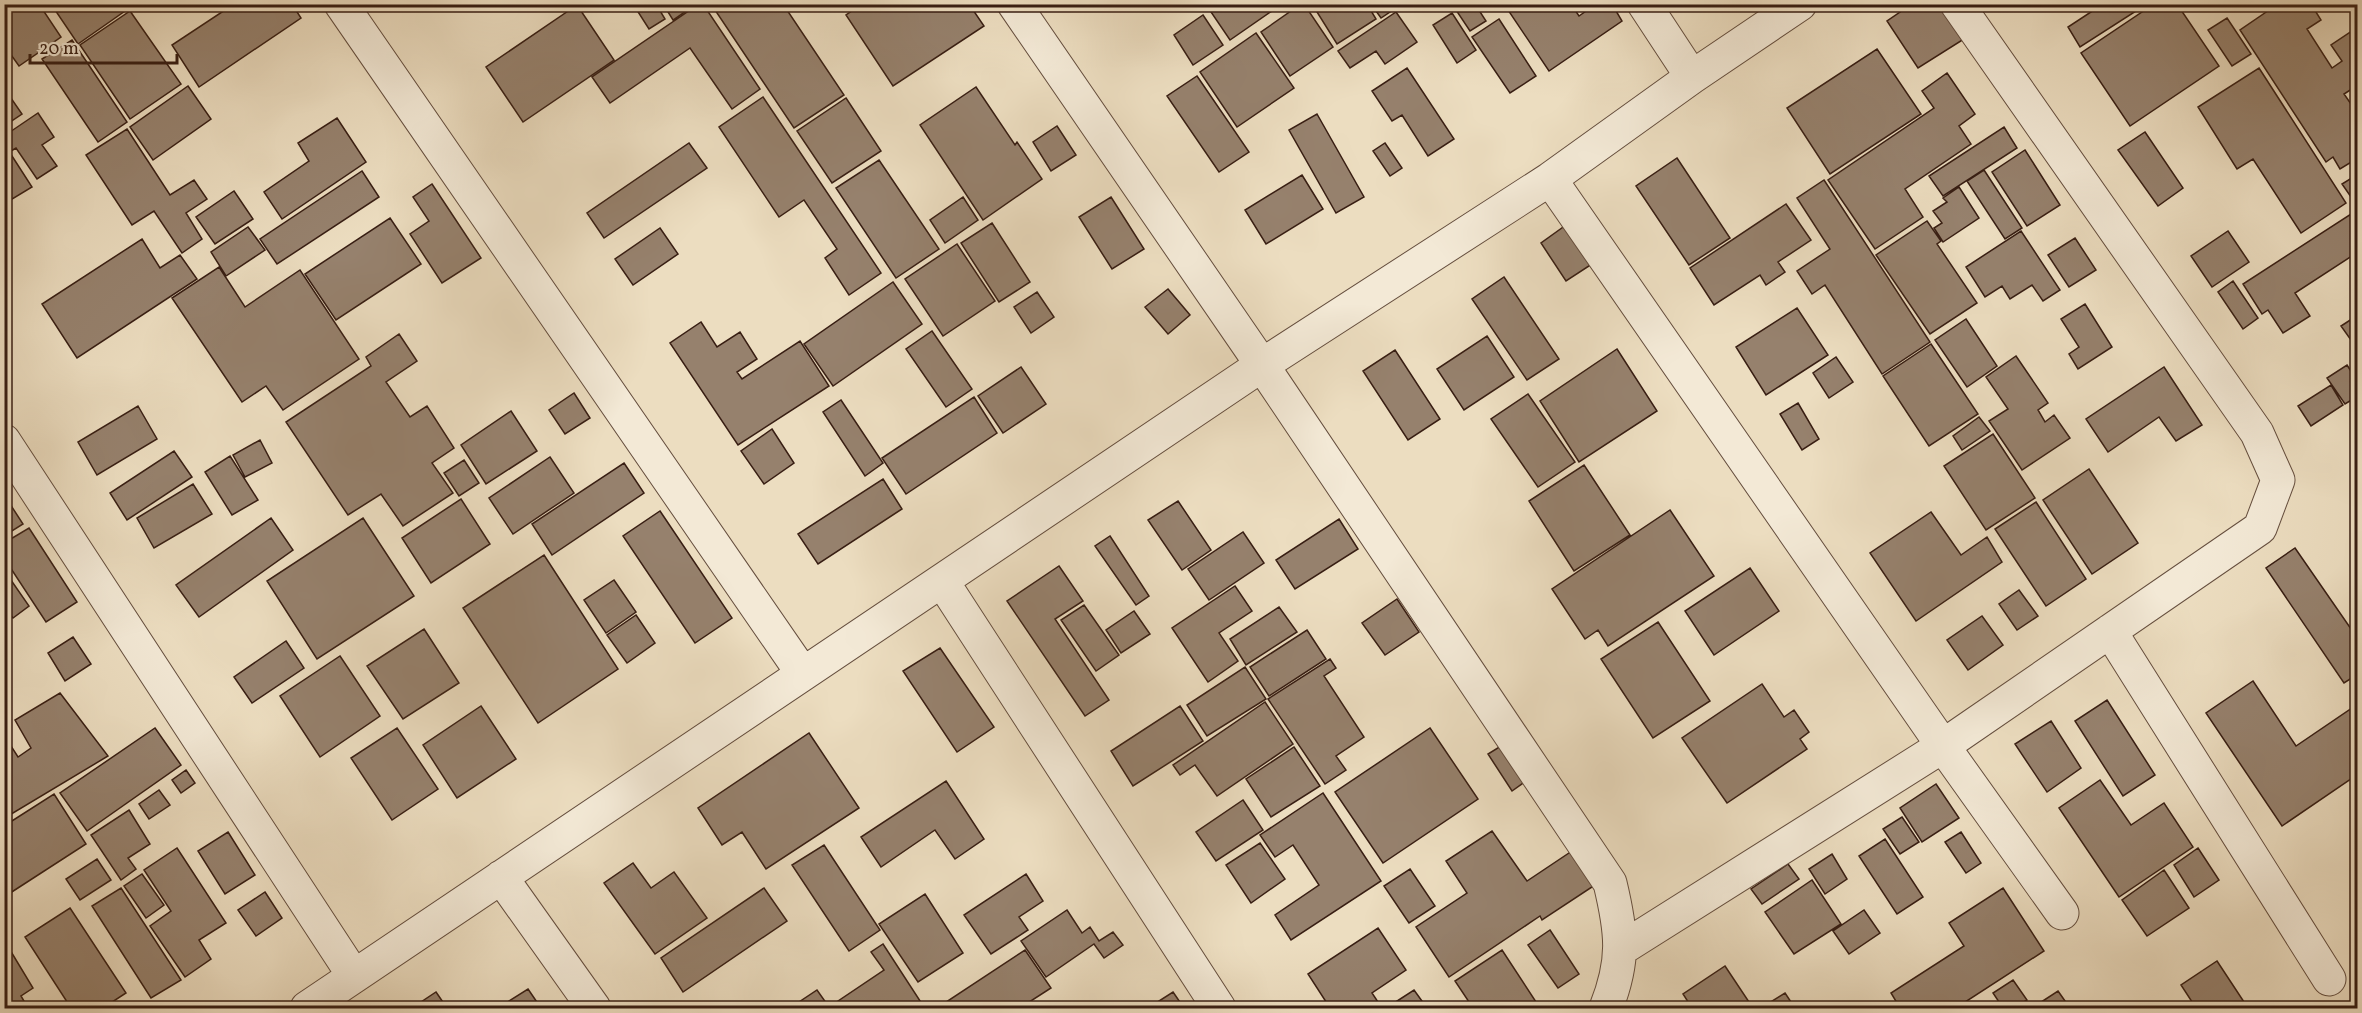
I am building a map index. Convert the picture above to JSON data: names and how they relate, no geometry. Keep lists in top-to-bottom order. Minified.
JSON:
{"scale_bar":"20 m"}
